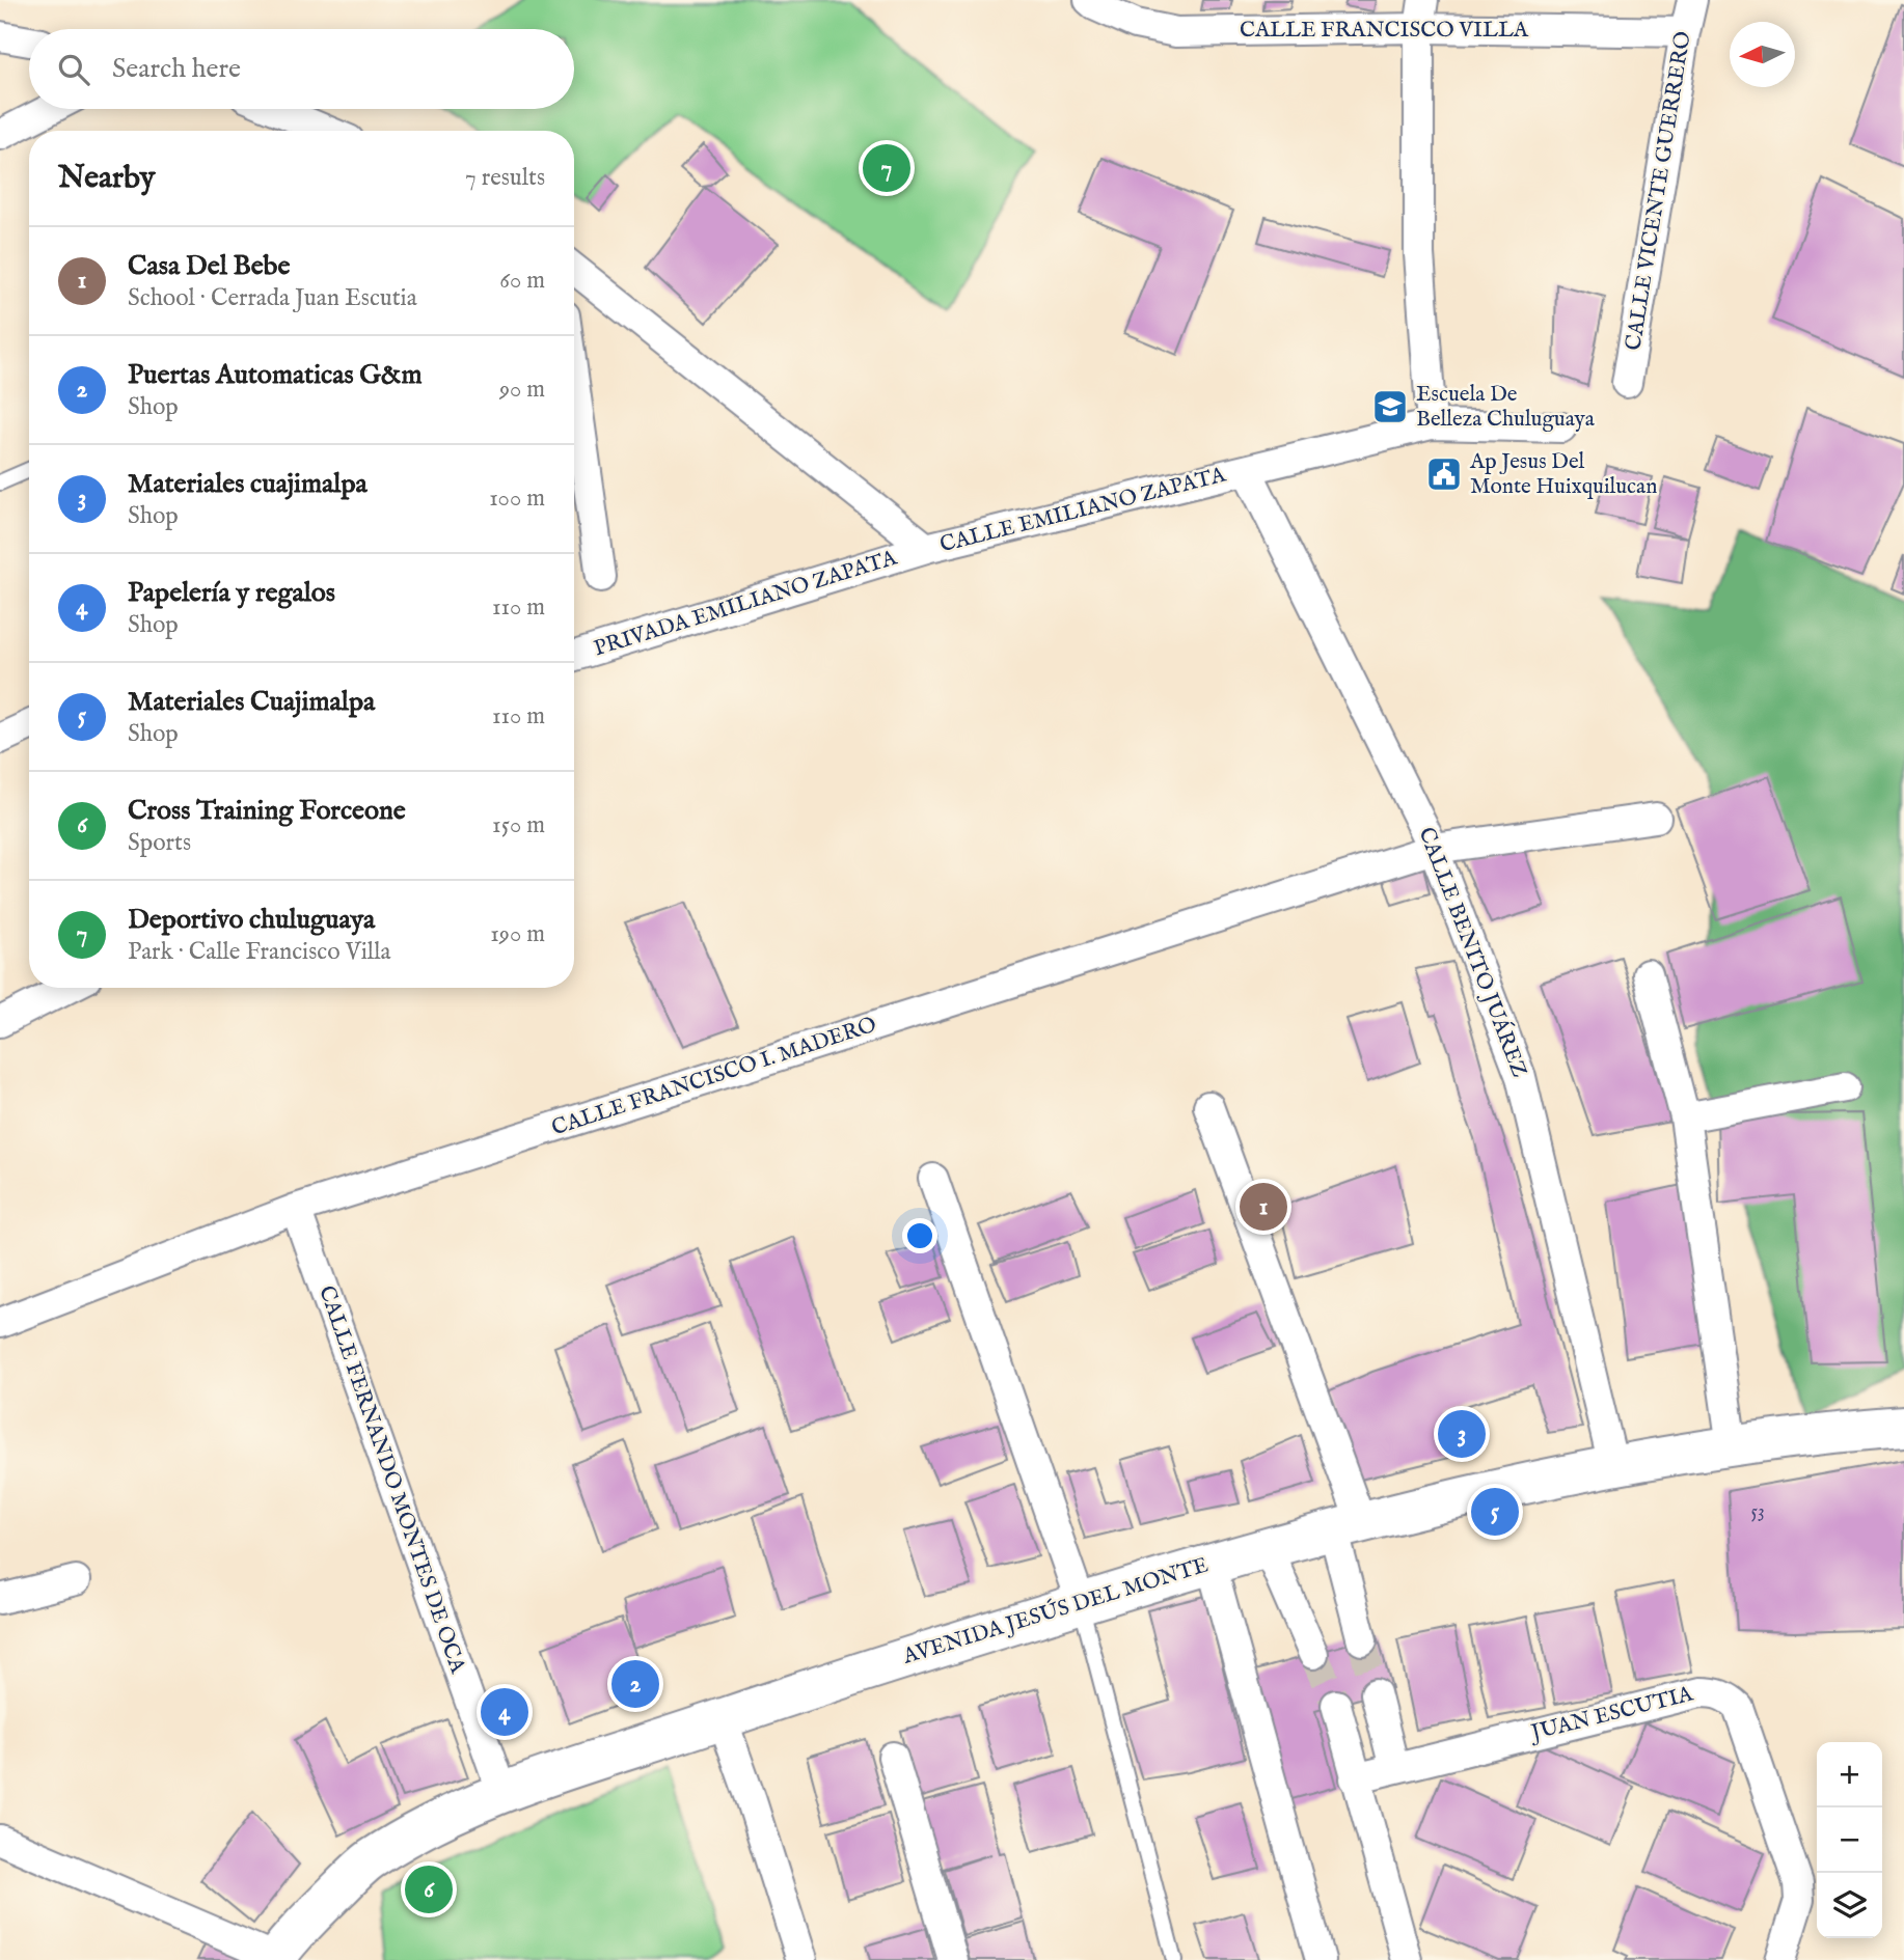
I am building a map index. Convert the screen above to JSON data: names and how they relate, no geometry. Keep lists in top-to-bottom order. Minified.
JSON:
{"streets":{"main road":["AVENIDA JESÚS DEL MONTE"],"street":["CALLE FRANCISCO VILLA","CALLE VICENTE GUERRERO","CALLE EMILIANO ZAPATA","PRIVADA EMILIANO ZAPATA","CALLE BENITO JUÁREZ","CALLE FRANCISCO I. MADERO","CALLE FERNANDO MONTES DE OCA","JUAN ESCUTIA"]},"crossings":[["CALLE FRANCISCO VILLA","CALLE VICENTE GUERRERO"],["CALLE EMILIANO ZAPATA","PRIVADA EMILIANO ZAPATA"],["CALLE EMILIANO ZAPATA","CALLE BENITO JUÁREZ"],["CALLE BENITO JUÁREZ","CALLE FRANCISCO I. MADERO"],["CALLE BENITO JUÁREZ","AVENIDA JESÚS DEL MONTE"],["CALLE FRANCISCO I. MADERO","CALLE FERNANDO MONTES DE OCA"],["CALLE FERNANDO MONTES DE OCA","AVENIDA JESÚS DEL MONTE"]],"places":{"school or university":["Escuela De Belleza Chuluguaya"],"public building":["Ap Jesus Del Monte Huixquilucan"]},"house_numbers":["53"],"north":"left","page":{"search":"Search here","heading":["Nearby","7 results"],"pins":["7","1","3","5","2","4","6"],"list":[{"mark":"1","name":"Casa Del Bebe","note":"School · Cerrada Juan Escutia","value":"60 m"},{"mark":"2","name":"Puertas Automaticas G&m","note":"Shop","value":"90 m"},{"mark":"3","name":"Materiales cuajimalpa","note":"Shop","value":"100 m"},{"mark":"4","name":"Papelería y regalos","note":"Shop","value":"110 m"},{"mark":"5","name":"Materiales Cuajimalpa","note":"Shop","value":"110 m"},{"mark":"6","name":"Cross Training Forceone","note":"Sports","value":"150 m"},{"mark":"7","name":"Deportivo chuluguaya","note":"Park · Calle Francisco Villa","value":"190 m"}],"map_buttons":["+","−"]}}
